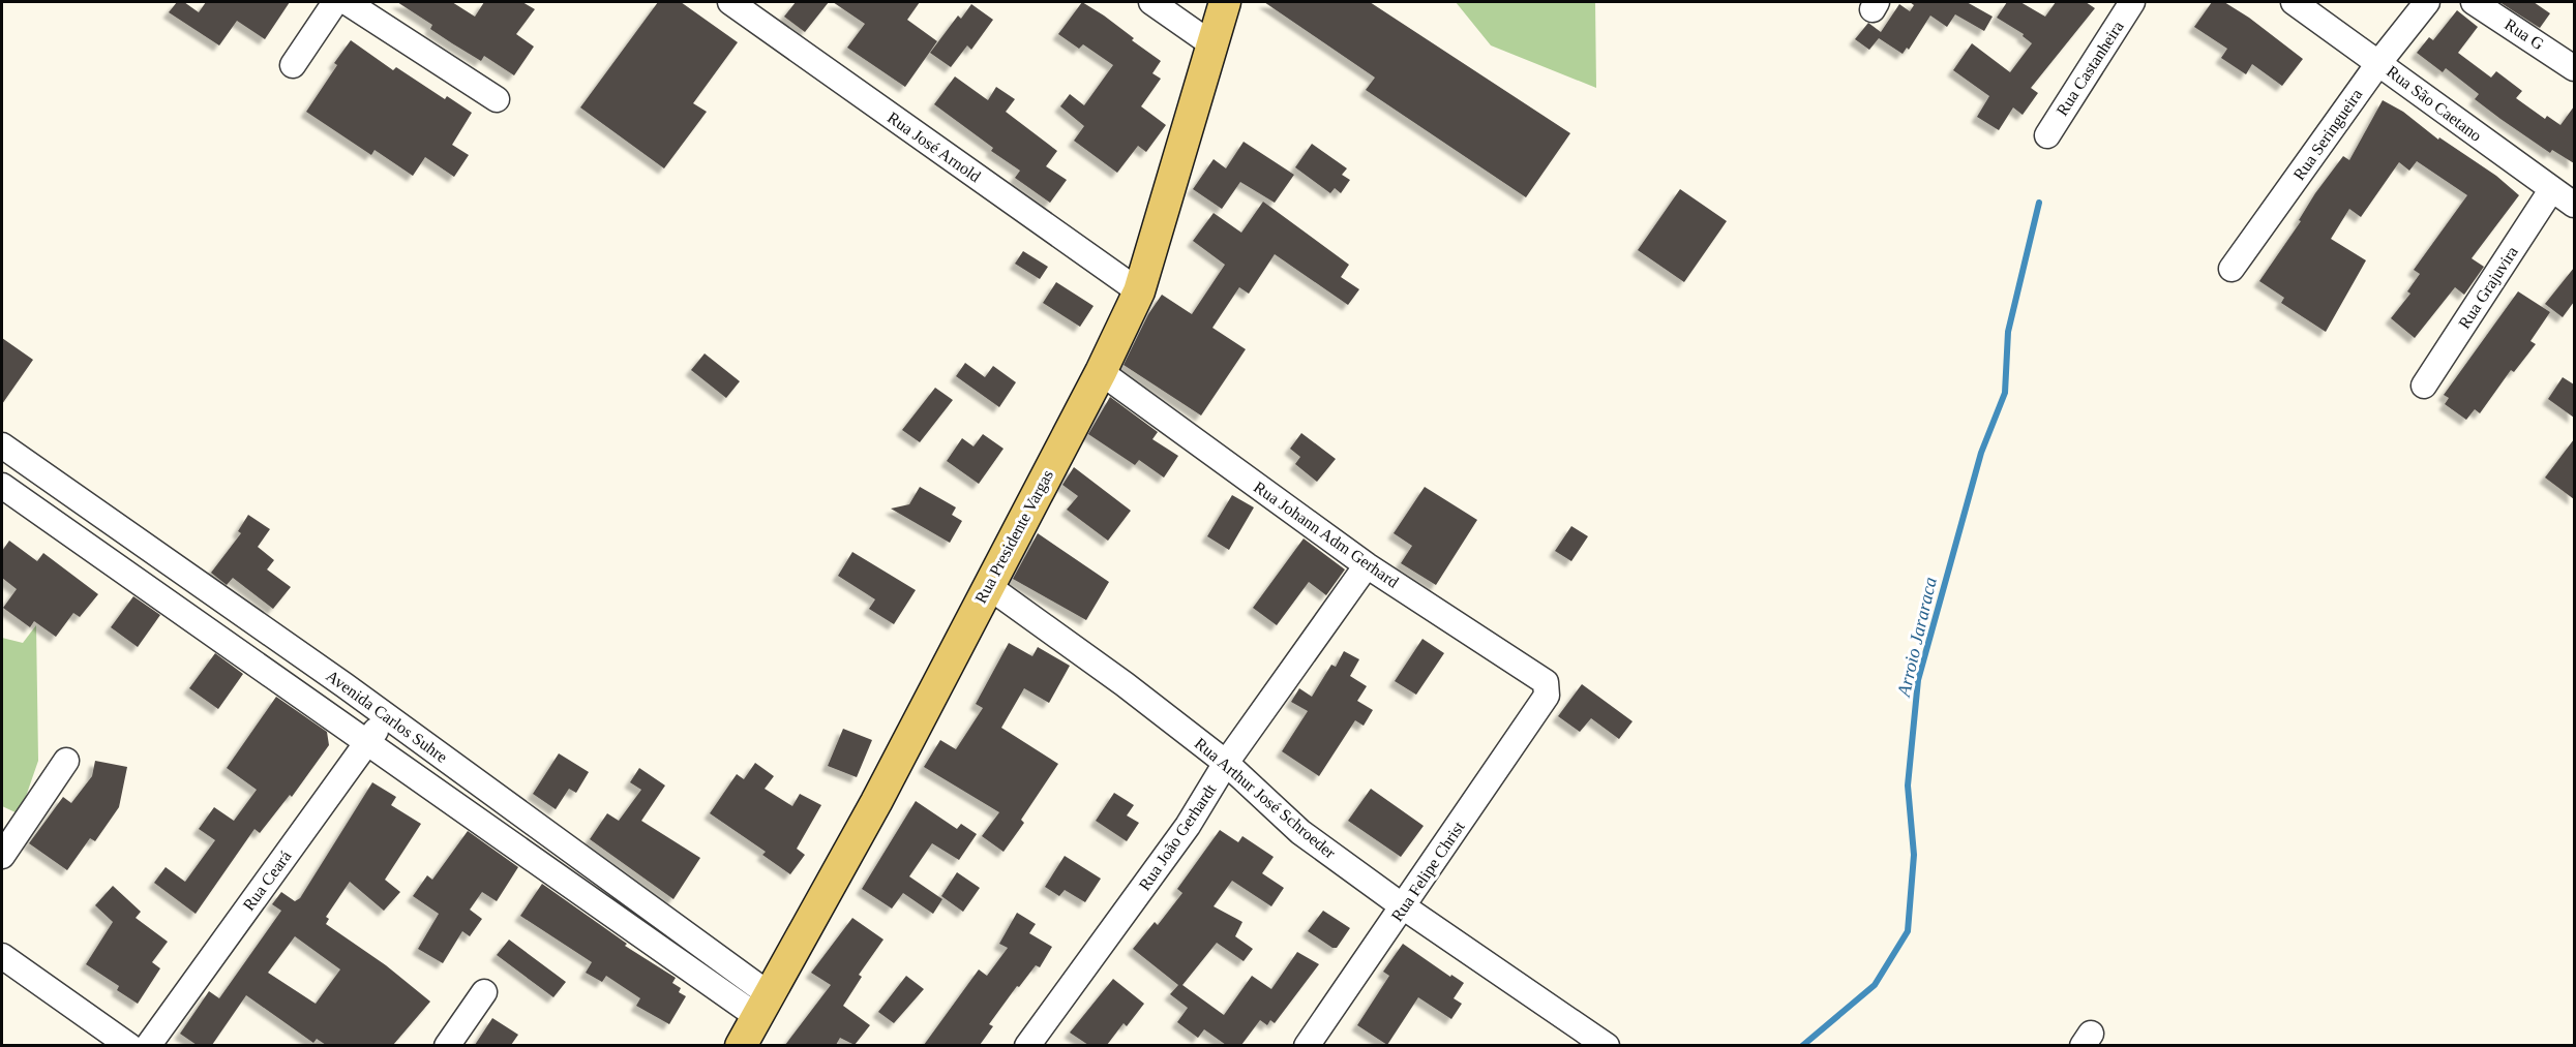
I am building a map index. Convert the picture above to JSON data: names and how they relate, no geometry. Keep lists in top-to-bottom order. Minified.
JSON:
{"streets":{"main road":["Rua Presidente Vargas"],"street":["Rua G","Rua Castanheira","Rua São Caetano","Rua Seringueira","Rua José Arnold","Rua Grajuvira","Rua Johann Adm Gerhard","Avenida Carlos Suhre","Rua Arthur José Schroeder","Rua João Gerhardt","Rua Felipe Christ","Rua Ceará"]},"crossings":[["Rua São Caetano","Rua Seringueira"],["Rua São Caetano","Rua Grajuvira"],["Rua José Arnold","Rua Presidente Vargas"],["Rua Johann Adm Gerhard","Rua Presidente Vargas"],["Rua Johann Adm Gerhard","Rua João Gerhardt"],["Rua Johann Adm Gerhard","Rua Felipe Christ"],["Rua Presidente Vargas","Avenida Carlos Suhre"],["Rua Presidente Vargas","Rua Arthur José Schroeder"],["Avenida Carlos Suhre","Rua Ceará"],["Rua Arthur José Schroeder","Rua João Gerhardt"],["Rua Arthur José Schroeder","Rua Felipe Christ"]],"water":["Arroio Jararaca"]}
